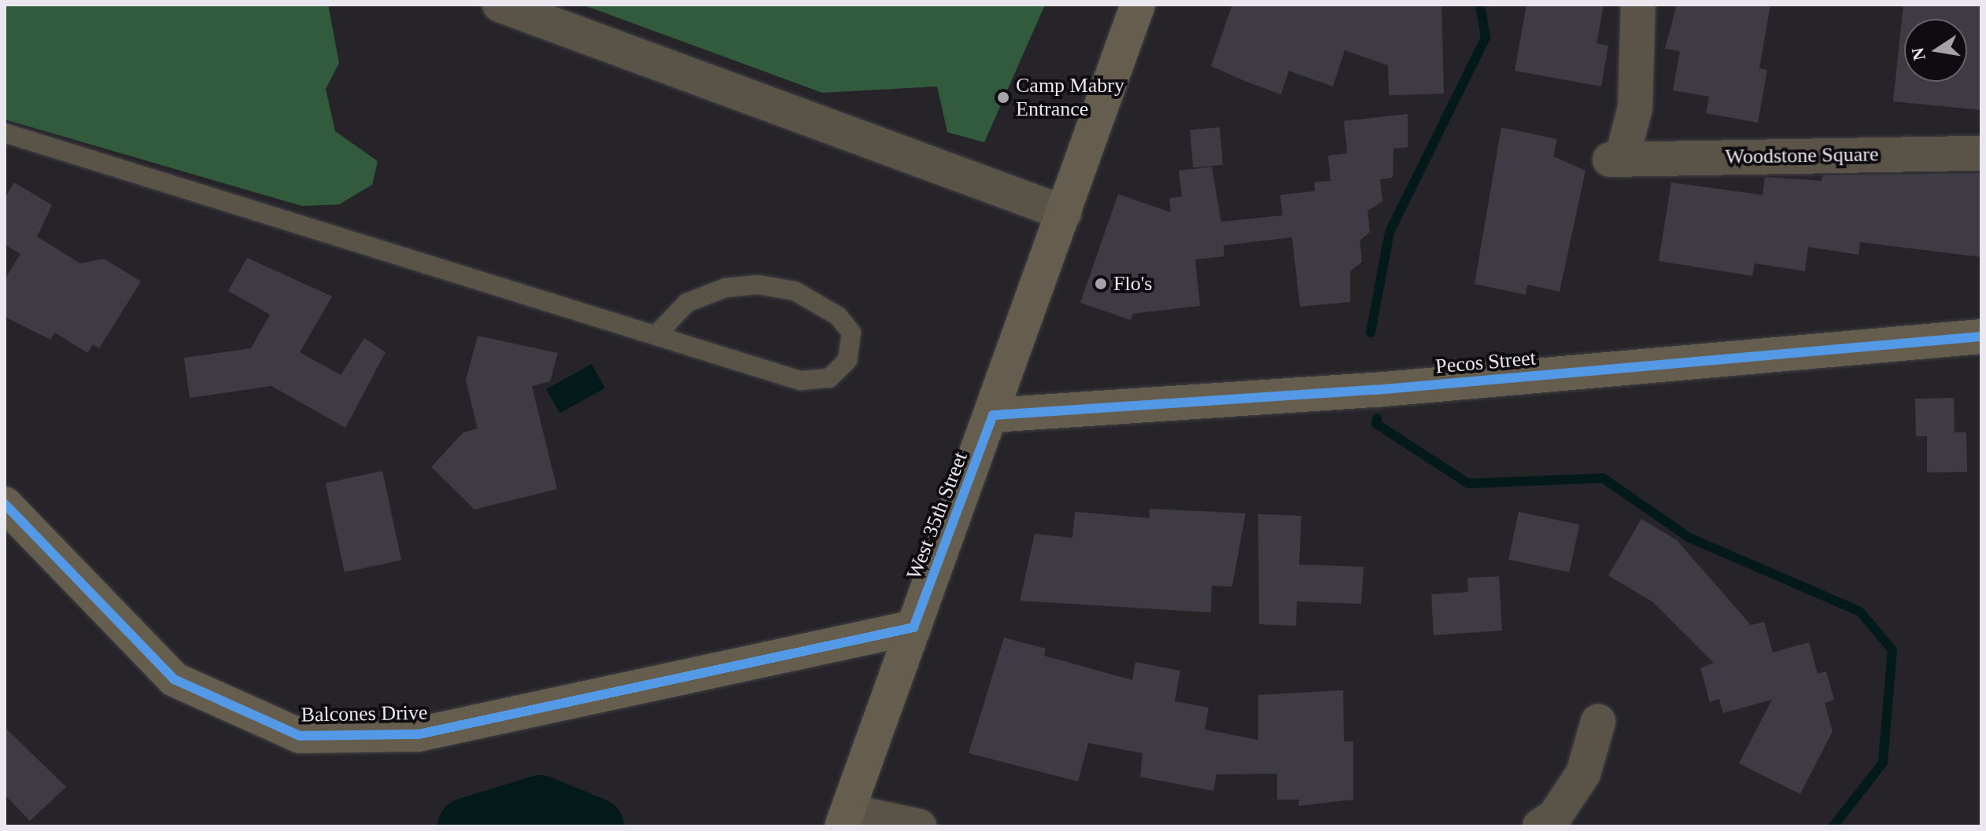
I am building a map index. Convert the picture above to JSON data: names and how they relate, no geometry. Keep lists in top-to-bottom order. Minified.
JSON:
{"streets":{"street":["Woodstone Square","Pecos Street","West 35th Street","Balcones Drive"]},"crossings":[["Pecos Street","West 35th Street"],["West 35th Street","Balcones Drive"]],"places":["Camp Mabry Entrance","Flo's"],"north":"left"}
